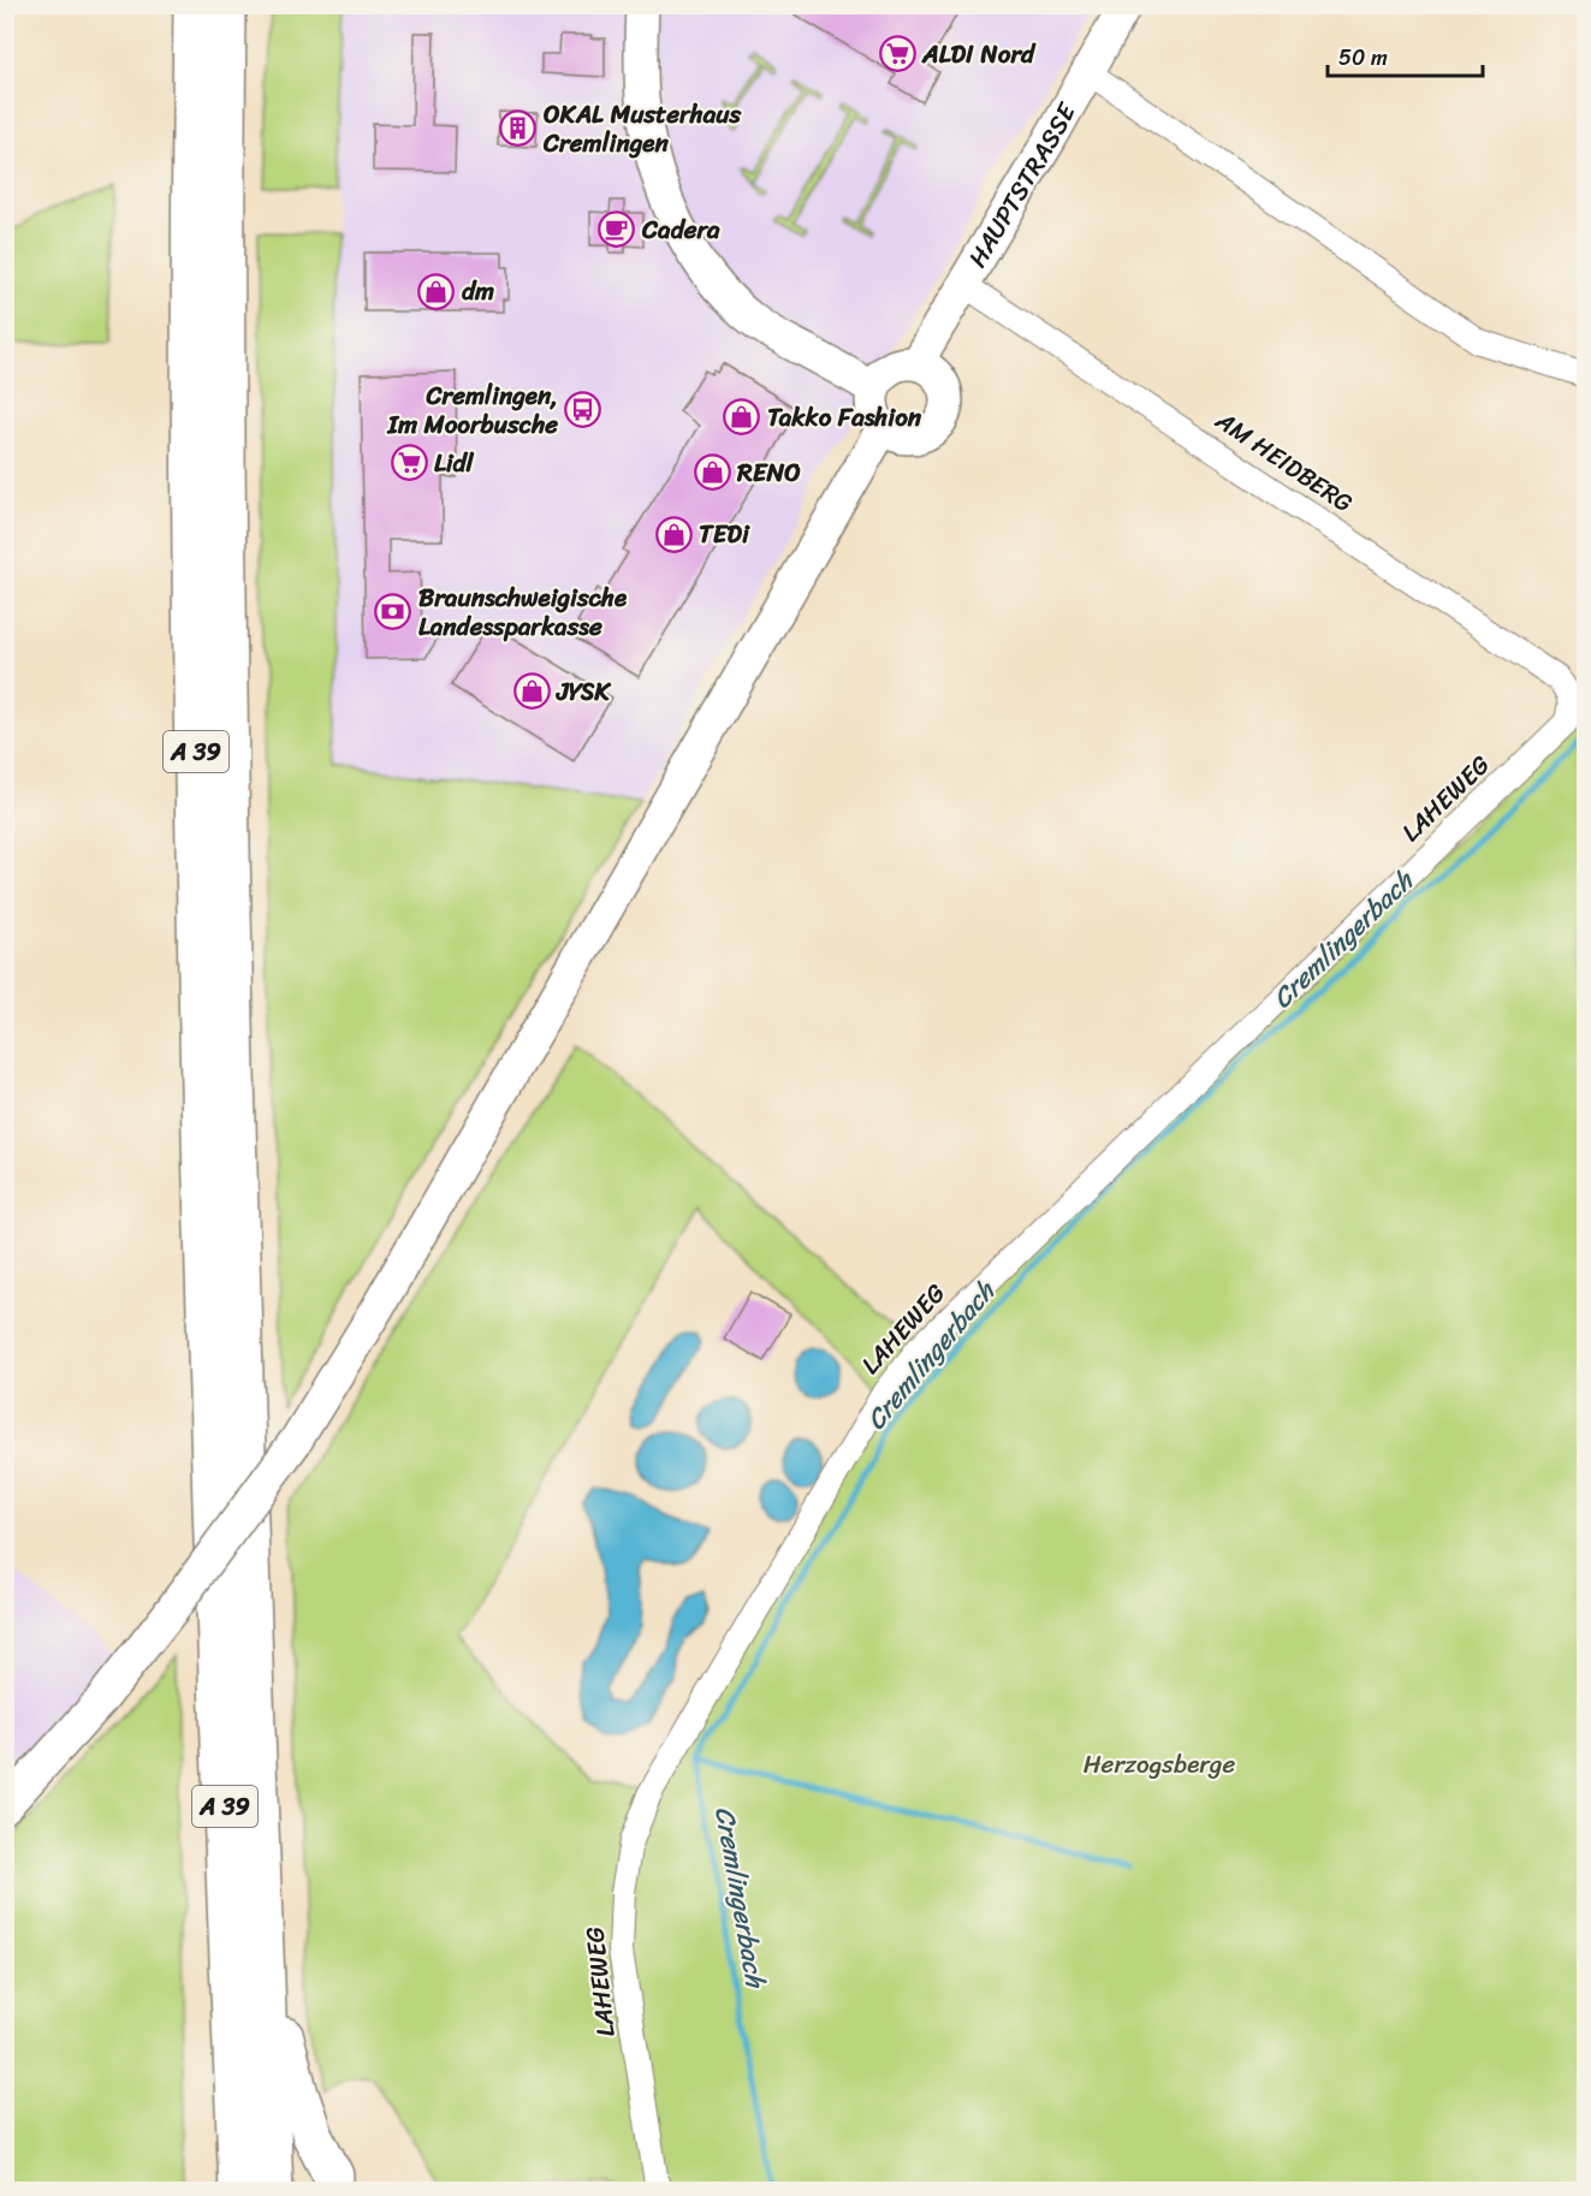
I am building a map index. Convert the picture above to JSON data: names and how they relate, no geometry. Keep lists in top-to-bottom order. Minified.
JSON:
{"streets":{"highway":["A 39"],"street":["HAUPTSTRASSE","AM HEIDBERG","LAHEWEG"]},"crossings":[["HAUPTSTRASSE","AM HEIDBERG"],["AM HEIDBERG","LAHEWEG"]],"water":["Cremlingerbach"],"parks":["Herzogsberge"],"places":{"supermarket":["ALDI Nord","Lidl"],"building":["OKAL Musterhaus Cremlingen"],"cafe":["Cadera"],"shop":["dm","Takko Fashion","RENO","TEDi","JYSK"],"bus stop":["Cremlingen, Im Moorbusche"],"bank":["Braunschweigische Landessparkasse"]},"scale_bar":"50 m"}
